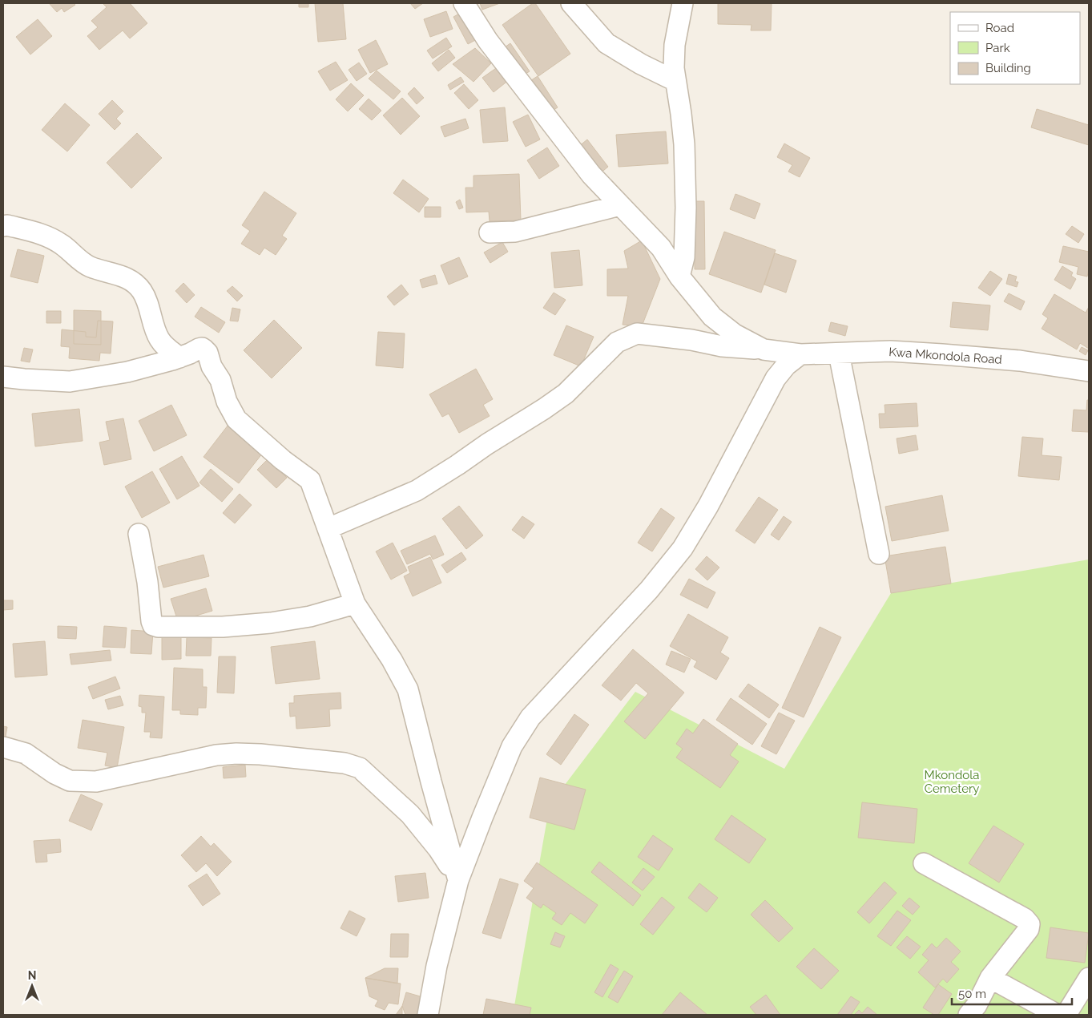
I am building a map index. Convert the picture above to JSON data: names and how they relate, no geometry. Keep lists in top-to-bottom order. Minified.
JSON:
{"streets":{"street":["Kwa Mkondola Road"]},"parks":["Mkondola Cemetery"],"legend":["Road","Park","Building"],"scale_bar":"50 m","north":"top"}
